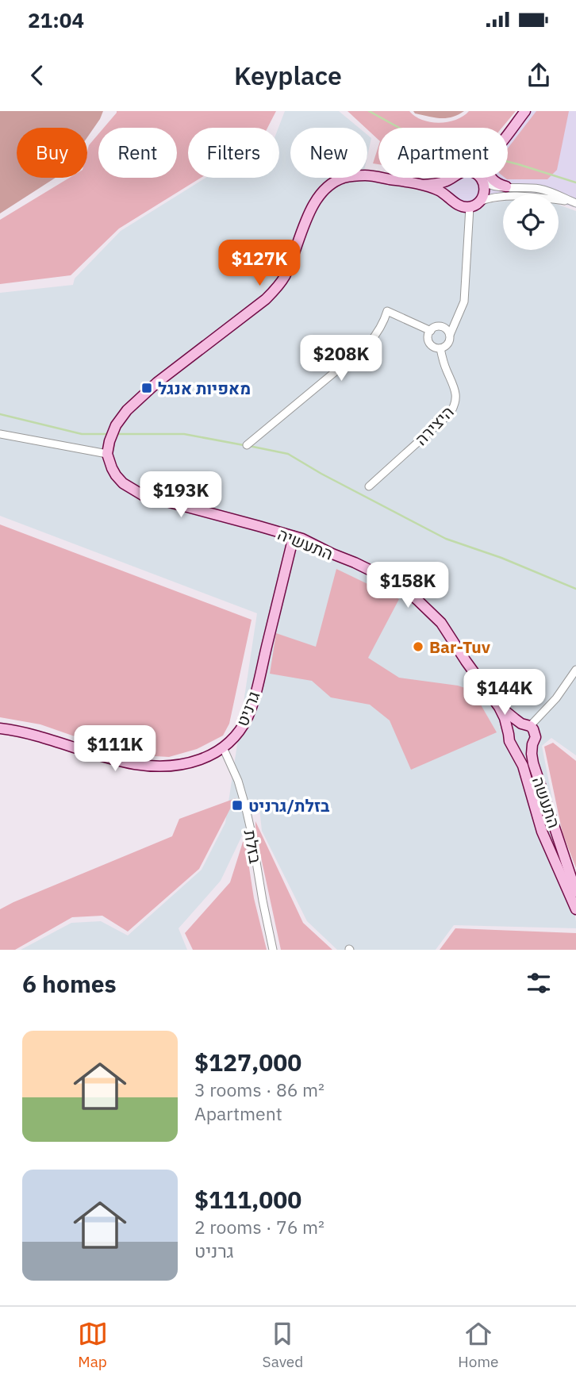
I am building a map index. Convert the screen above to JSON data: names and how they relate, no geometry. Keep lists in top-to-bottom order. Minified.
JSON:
{"streets":{"street":["היצירה","התעשיה","גרניט","התעשה","בזלת"]},"crossings":[["התעשיה","גרניט"],["התעשיה","התעשה"],["גרניט","בזלת"]],"places":{"transit":["מאפיות אנגל","בזלת/גרניט"],"other":["Bar-Tuv"]},"page":{"status":"21:04","header":"Keyplace","chip":["Buy","Rent","Filters","New","Apartment"],"price":["$127K","$208K","$193K","$158K","$144K","$111K"],"heading":"6 homes","list":[{"name":"$127,000","note":"3 rooms · 86 m² · Apartment"},{"name":"$111,000","note":"2 rooms · 76 m² · גרניט"}],"tabs":["Map","Saved","Home"]}}
